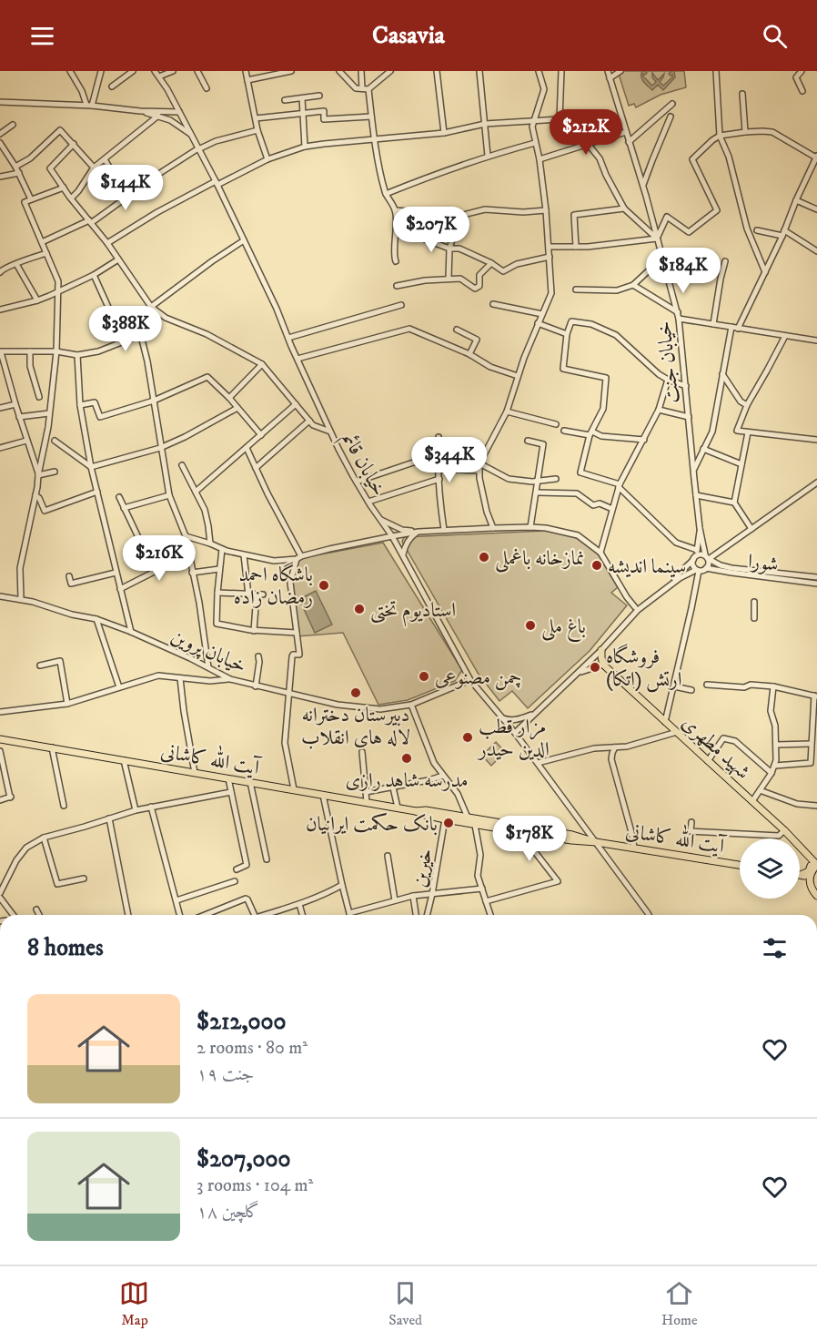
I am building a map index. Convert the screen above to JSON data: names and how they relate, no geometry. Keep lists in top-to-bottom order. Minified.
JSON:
{"streets":{"main road":["شهید مطهری","آیت الله کاشانی"],"street":["خیابان جنت","خیابان قائم","شورا","خیابان پروین","خیرین"]},"crossings":[["خیابان جنت","شورا"],["خیابان قائم","خیابان پروین"],["خیابان قائم","آیت الله کاشانی"],["آیت الله کاشانی","خیرین"]],"places":["نمازخانه باغملی","سینما اندیشه","باشگاه احمد رمضان زاده","استادیوم تختی","باغ ملی","فروشگاه ارتش (اتکا)","چمن مصنوعی","دبیرستان دخترانه لاله های انقلاب","مزار قطب الدین حیدر","مدرسه شاهد رازی","بانک حکمت ایرانیان"],"page":{"header":"Casavia","price":["$212K","$144K","$207K","$184K","$388K","$344K","$216K","$178K"],"heading":"8 homes","list":[{"name":"$212,000","note":"2 rooms · 80 m² · جنت ۱۹"},{"name":"$207,000","note":"3 rooms · 104 m² · گلچین ۱۸"}],"tabs":["Map","Saved","Home"]}}
